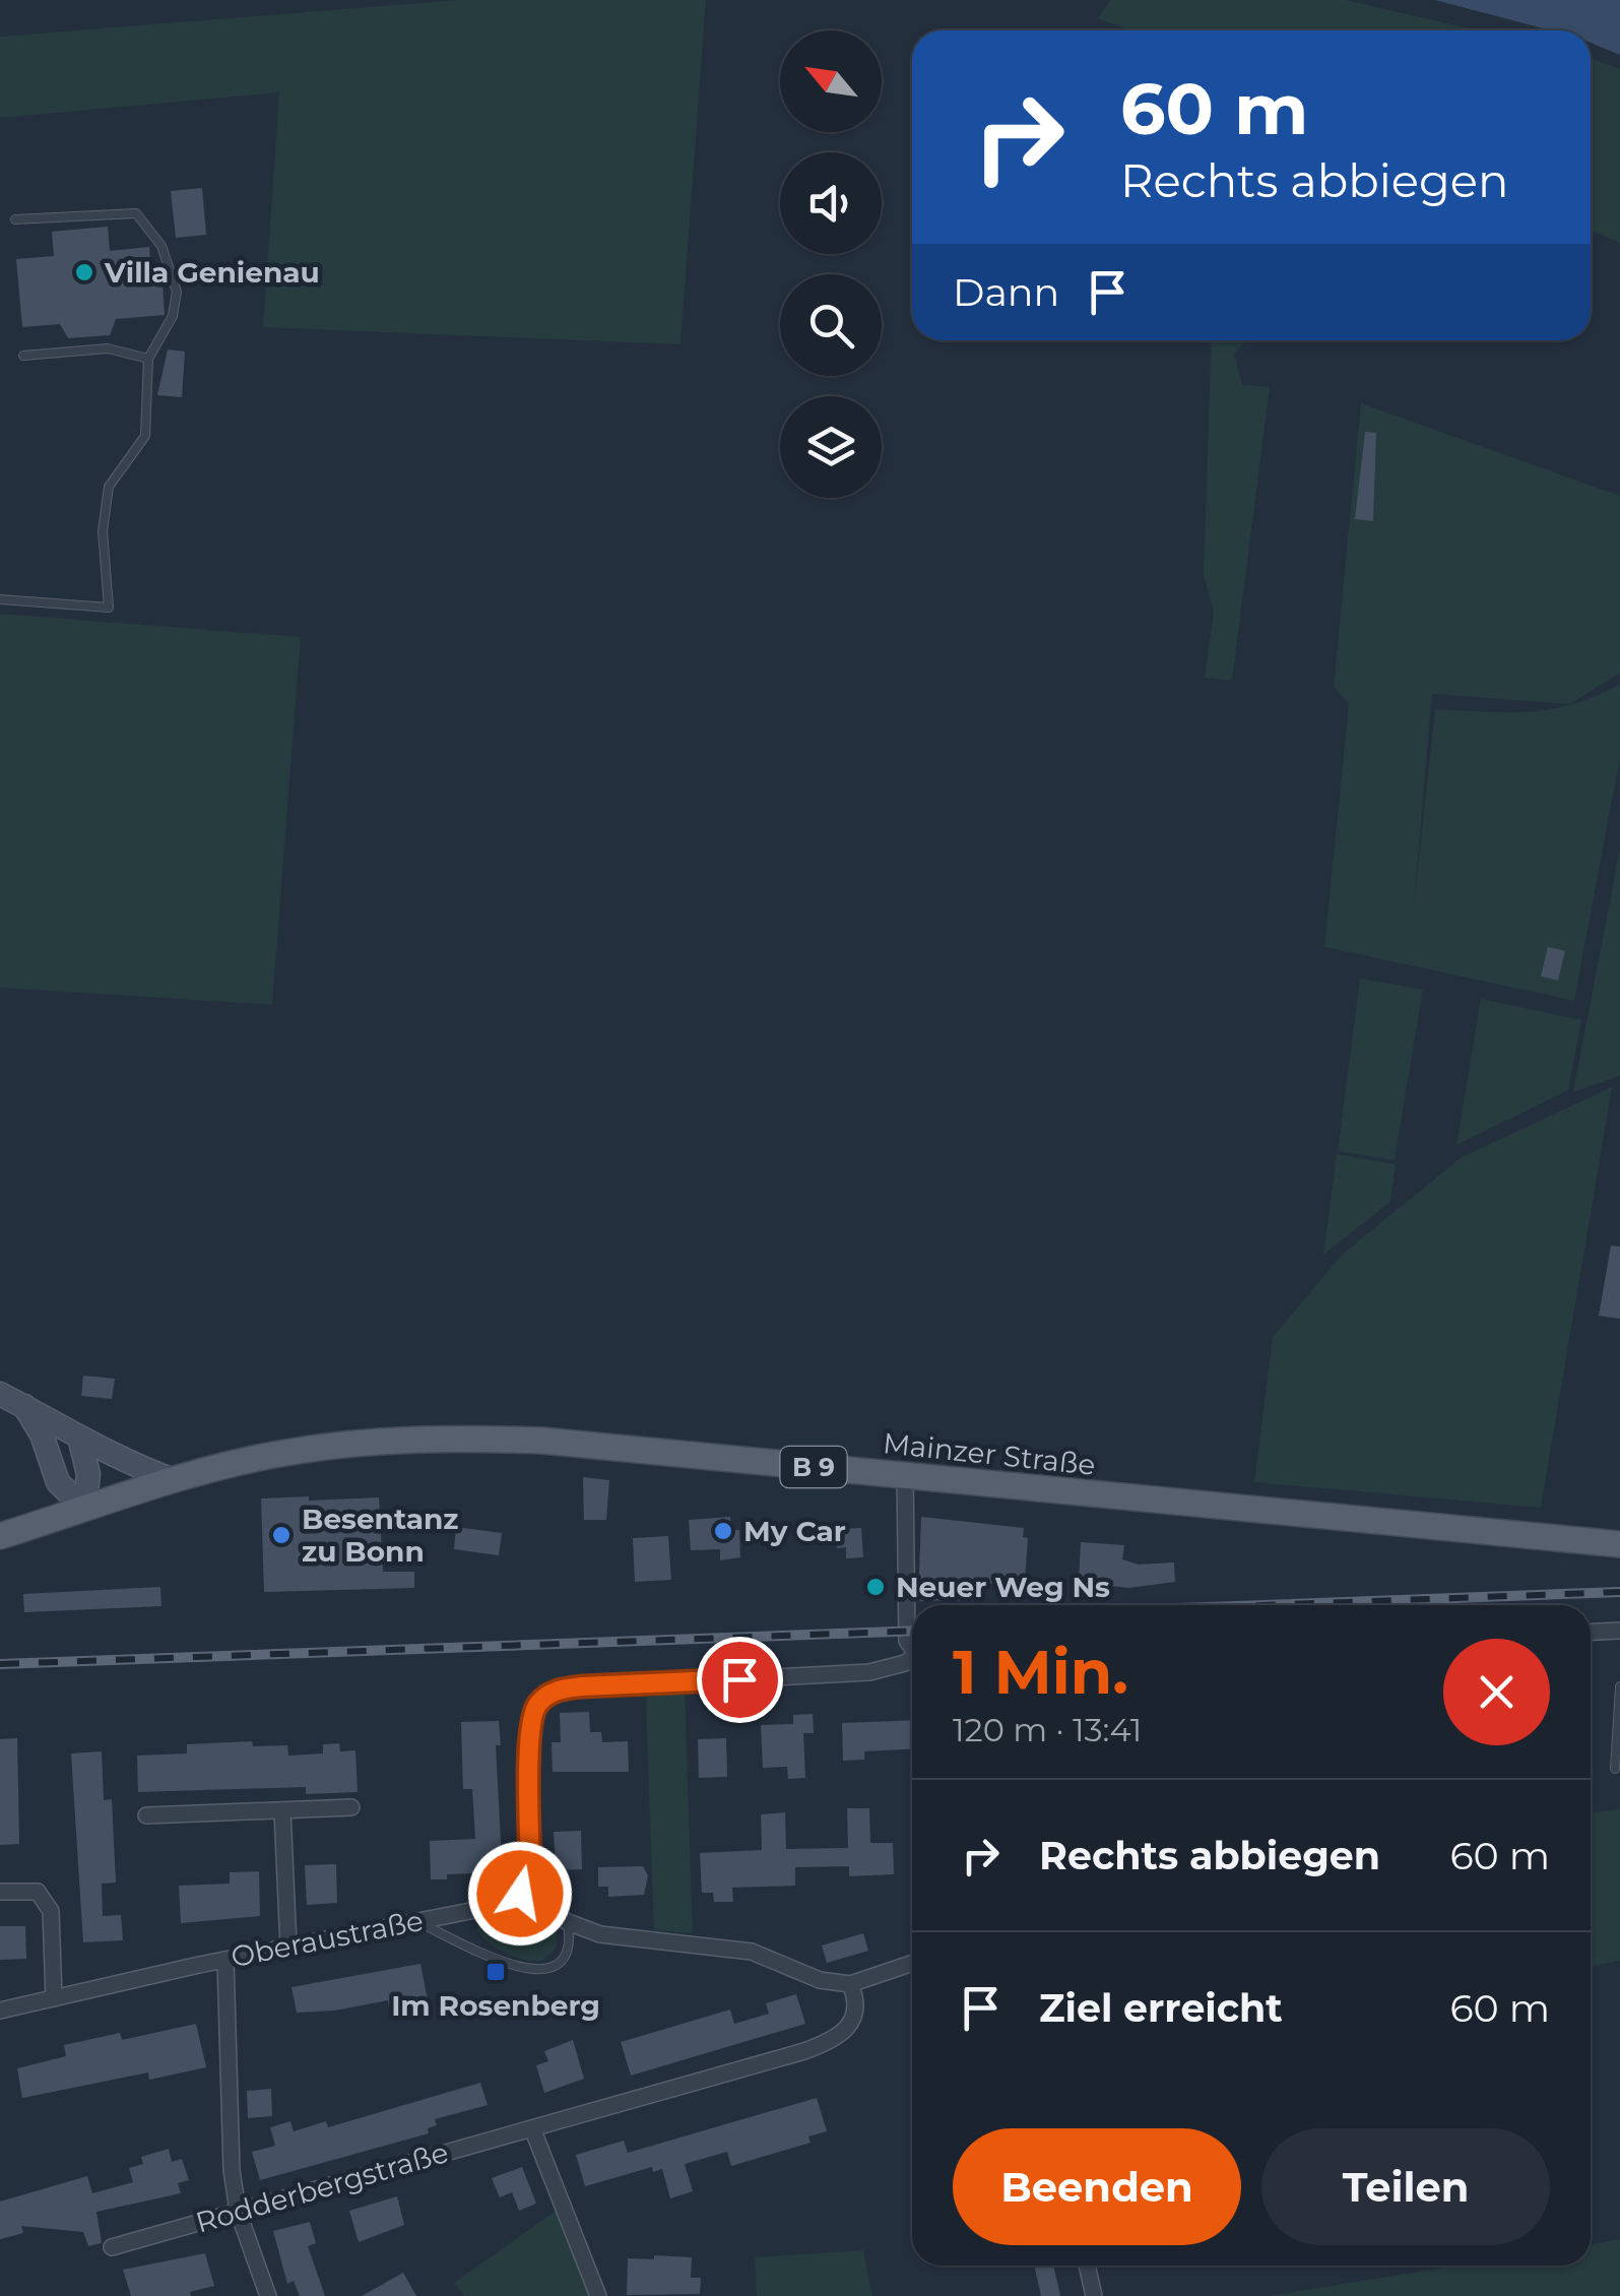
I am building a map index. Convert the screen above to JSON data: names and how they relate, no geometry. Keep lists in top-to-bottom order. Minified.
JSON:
{"streets":{"main road":["Mainzer Straße","B 9"],"street":["Oberaustraße","Rodderbergstraße"]},"crossings":[["Mainzer Straße","B 9"]],"places":{"other":["Villa Genienau","My Car","Besentanz zu Bonn","Neuer Weg Ns"],"transit":["Im Rosenberg"]},"north":"top left","page":{"turn":["60 m","Rechts abbiegen"],"then":"Dann","heading":["1 Min.","120 m · 13:41"],"list":[{"name":"Rechts abbiegen","value":"60 m"},{"name":"Ziel erreicht","value":"60 m"}],"buttons":["Beenden","Teilen"]}}
